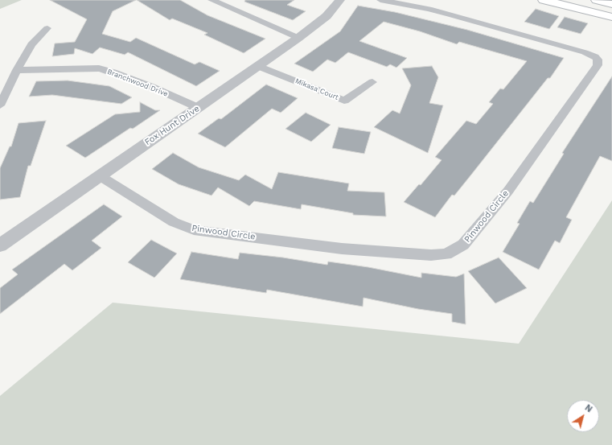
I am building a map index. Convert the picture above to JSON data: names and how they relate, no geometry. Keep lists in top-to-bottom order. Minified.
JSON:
{"streets":{"street":["Branchwood Drive","Mikasa Court","Fox Hunt Drive","Pinwood Circle"]},"crossings":[["Branchwood Drive","Fox Hunt Drive"],["Mikasa Court","Fox Hunt Drive"],["Fox Hunt Drive","Pinwood Circle"]],"north":"top right"}
